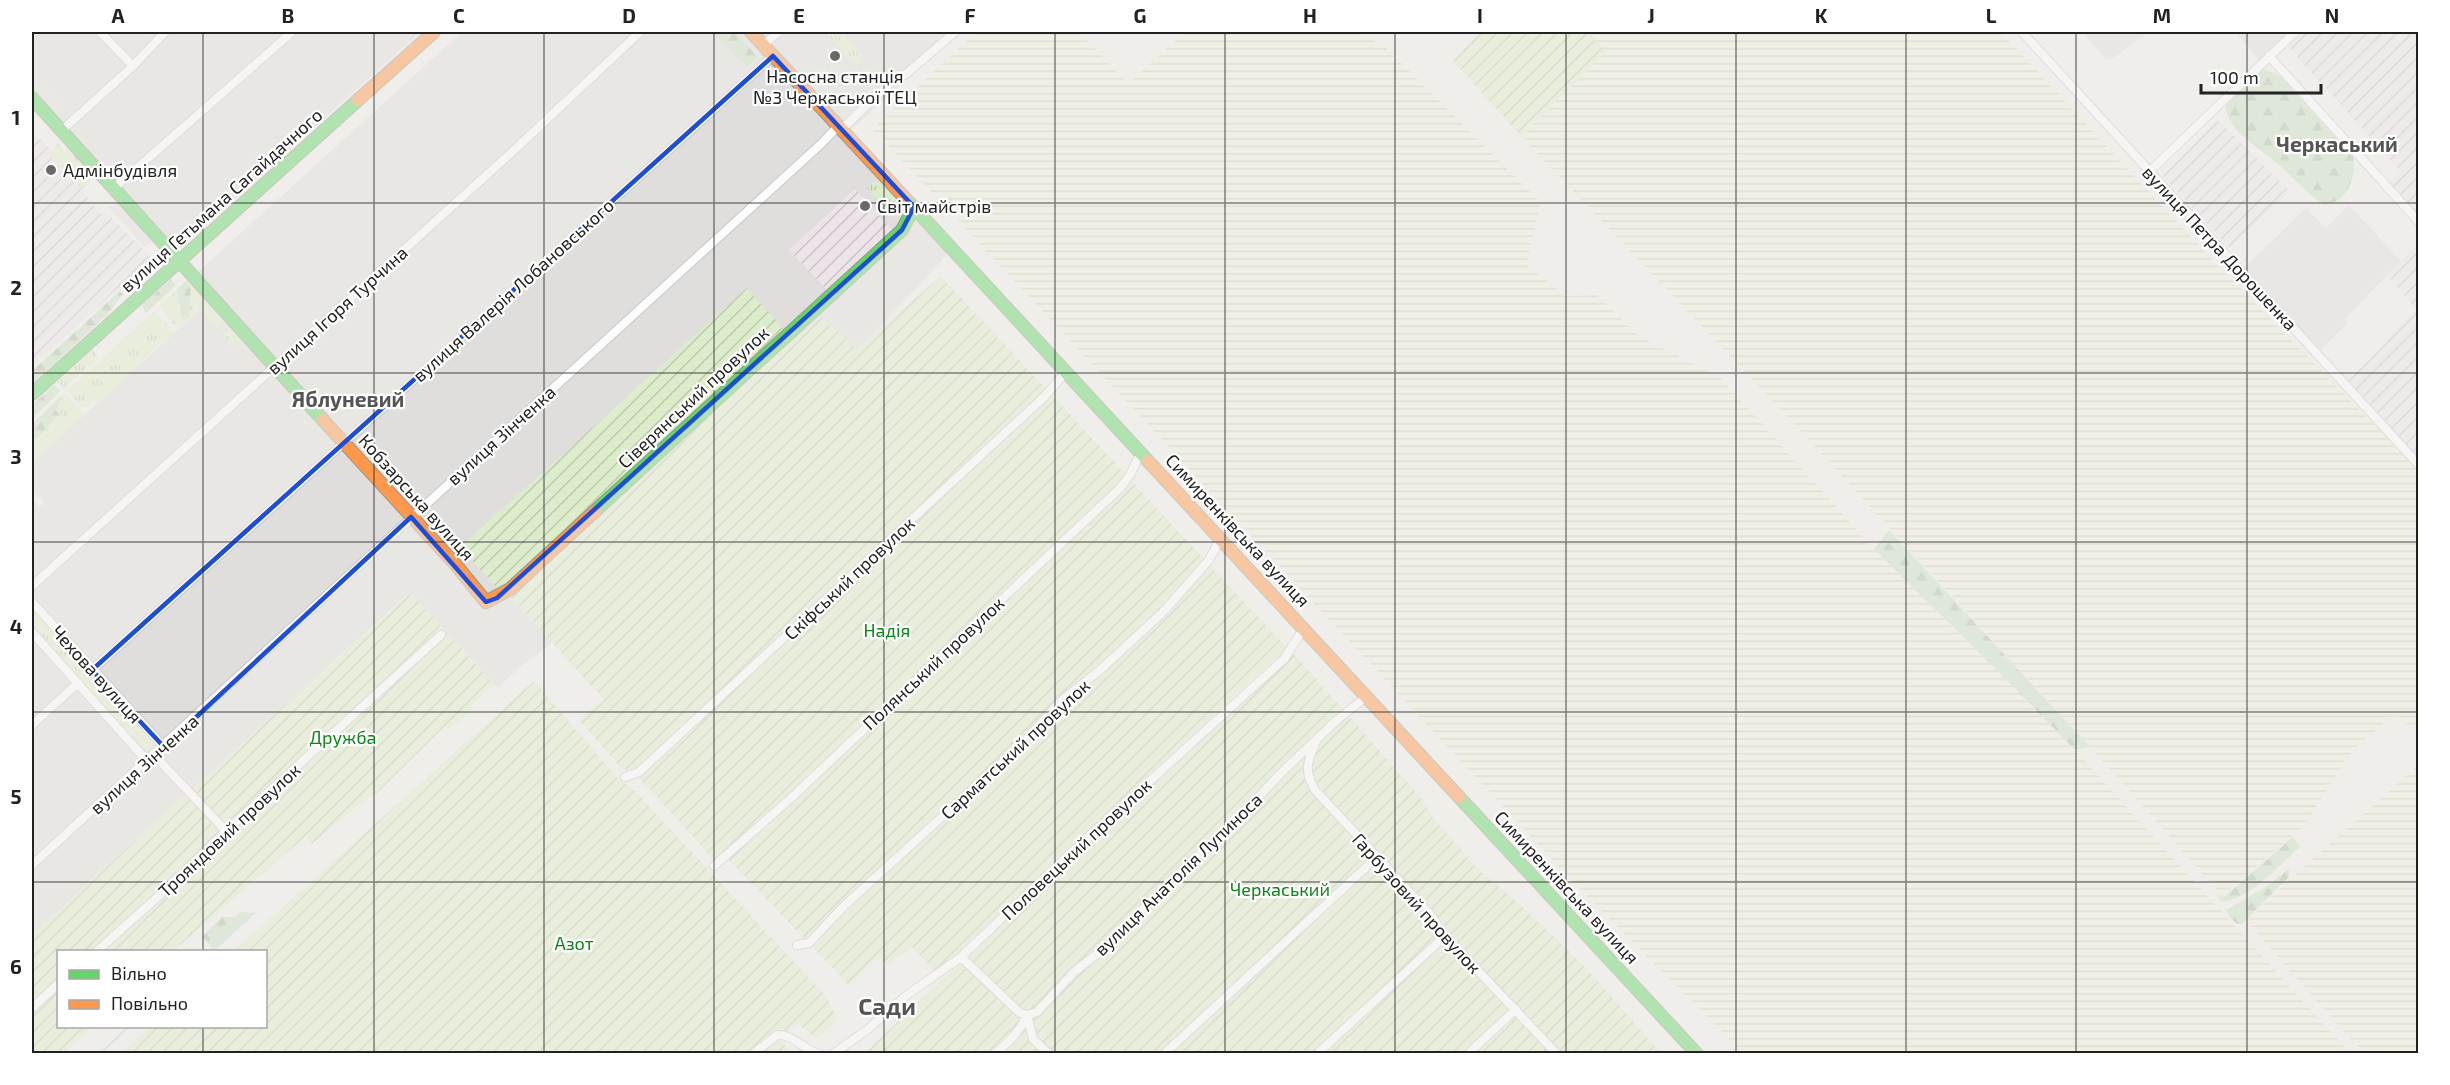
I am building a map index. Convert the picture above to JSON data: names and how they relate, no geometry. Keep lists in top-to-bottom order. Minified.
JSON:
{"streets":{"main road":["вулиця Гетьмана Сагайдачного","Сіверянський провулок","Кобзарська вулиця","Симиренківська вулиця"],"street":["вулиця Петра Дорошенка","вулиця Валерія Лобановського","вулиця Ігоря Турчина","вулиця Зінченка","Скіфський провулок","Полянський провулок","Чехова вулиця","Сарматський провулок","Трояндовий провулок","Половецький провулок","вулиця Анатолія Лупиноса","Гарбузовий провулок"]},"crossings":[["вулиця Гетьмана Сагайдачного","Кобзарська вулиця"],["вулиця Валерія Лобановського","Кобзарська вулиця"],["вулиця Валерія Лобановського","Симиренківська вулиця"],["вулиця Валерія Лобановського","Чехова вулиця"],["вулиця Ігоря Турчина","Кобзарська вулиця"],["Сіверянський провулок","Кобзарська вулиця"],["Сіверянський провулок","Симиренківська вулиця"],["вулиця Зінченка","Кобзарська вулиця"],["вулиця Зінченка","Симиренківська вулиця"],["вулиця Зінченка","Чехова вулиця"],["Симиренківська вулиця","Скіфський провулок"],["Симиренківська вулиця","Полянський провулок"],["Симиренківська вулиця","Сарматський провулок"],["Симиренківська вулиця","Половецький провулок"],["Симиренківська вулиця","вулиця Анатолія Лупиноса"],["Чехова вулиця","Трояндовий провулок"],["вулиця Анатолія Лупиноса","Гарбузовий провулок"]],"districts":["Черкаський","Яблуневий","Сади"],"parks":["Надія","Дружба","Черкаський","Азот"],"places":["Насосна станція №3 Черкаської ТЕЦ","Адмінбудівля","Світ майстрів"],"legend":["Вільно","Повільно"],"scale_bar":"100 m","grid":{"columns":["A","B","C","D","E","F","G","H","I","J","K","L","M","N"],"rows":["1","2","3","4","5","6"]}}
